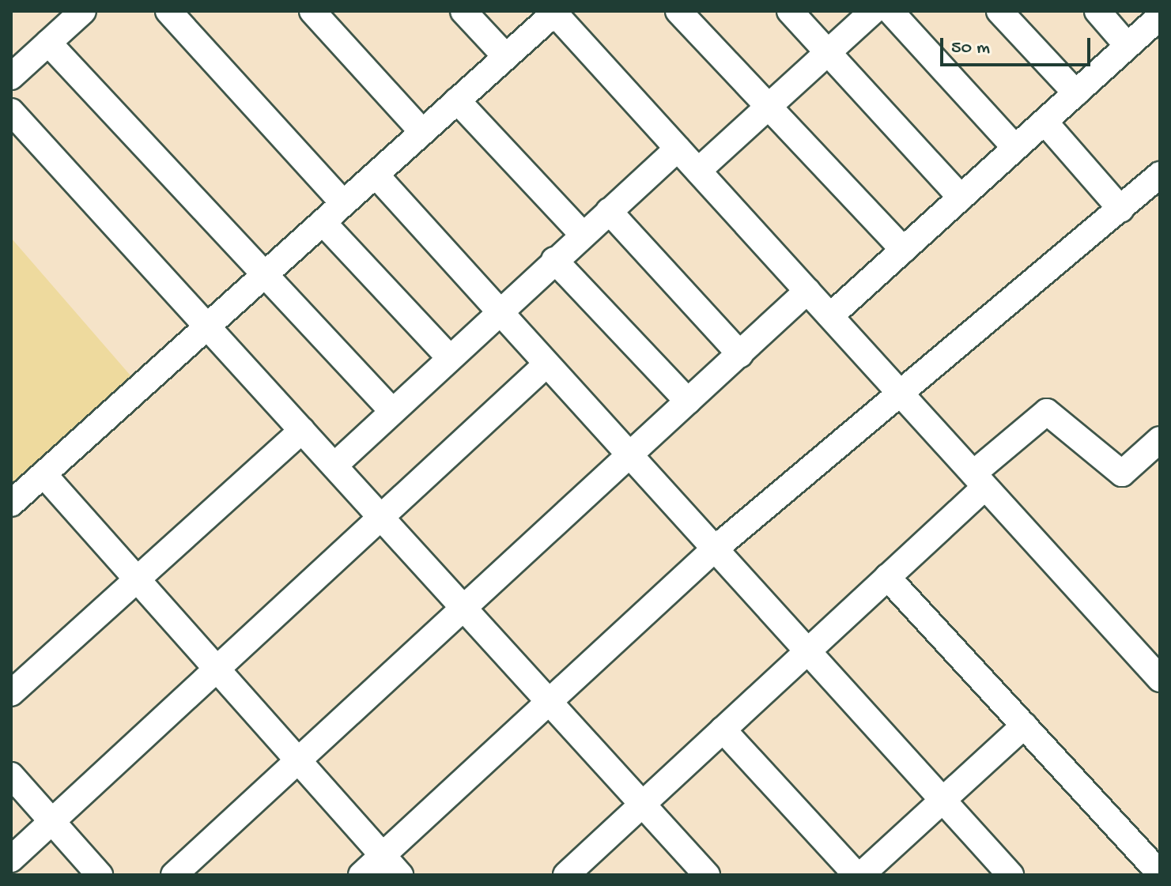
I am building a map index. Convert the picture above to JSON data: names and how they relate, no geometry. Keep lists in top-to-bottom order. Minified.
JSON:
{"scale_bar":"50 m"}
